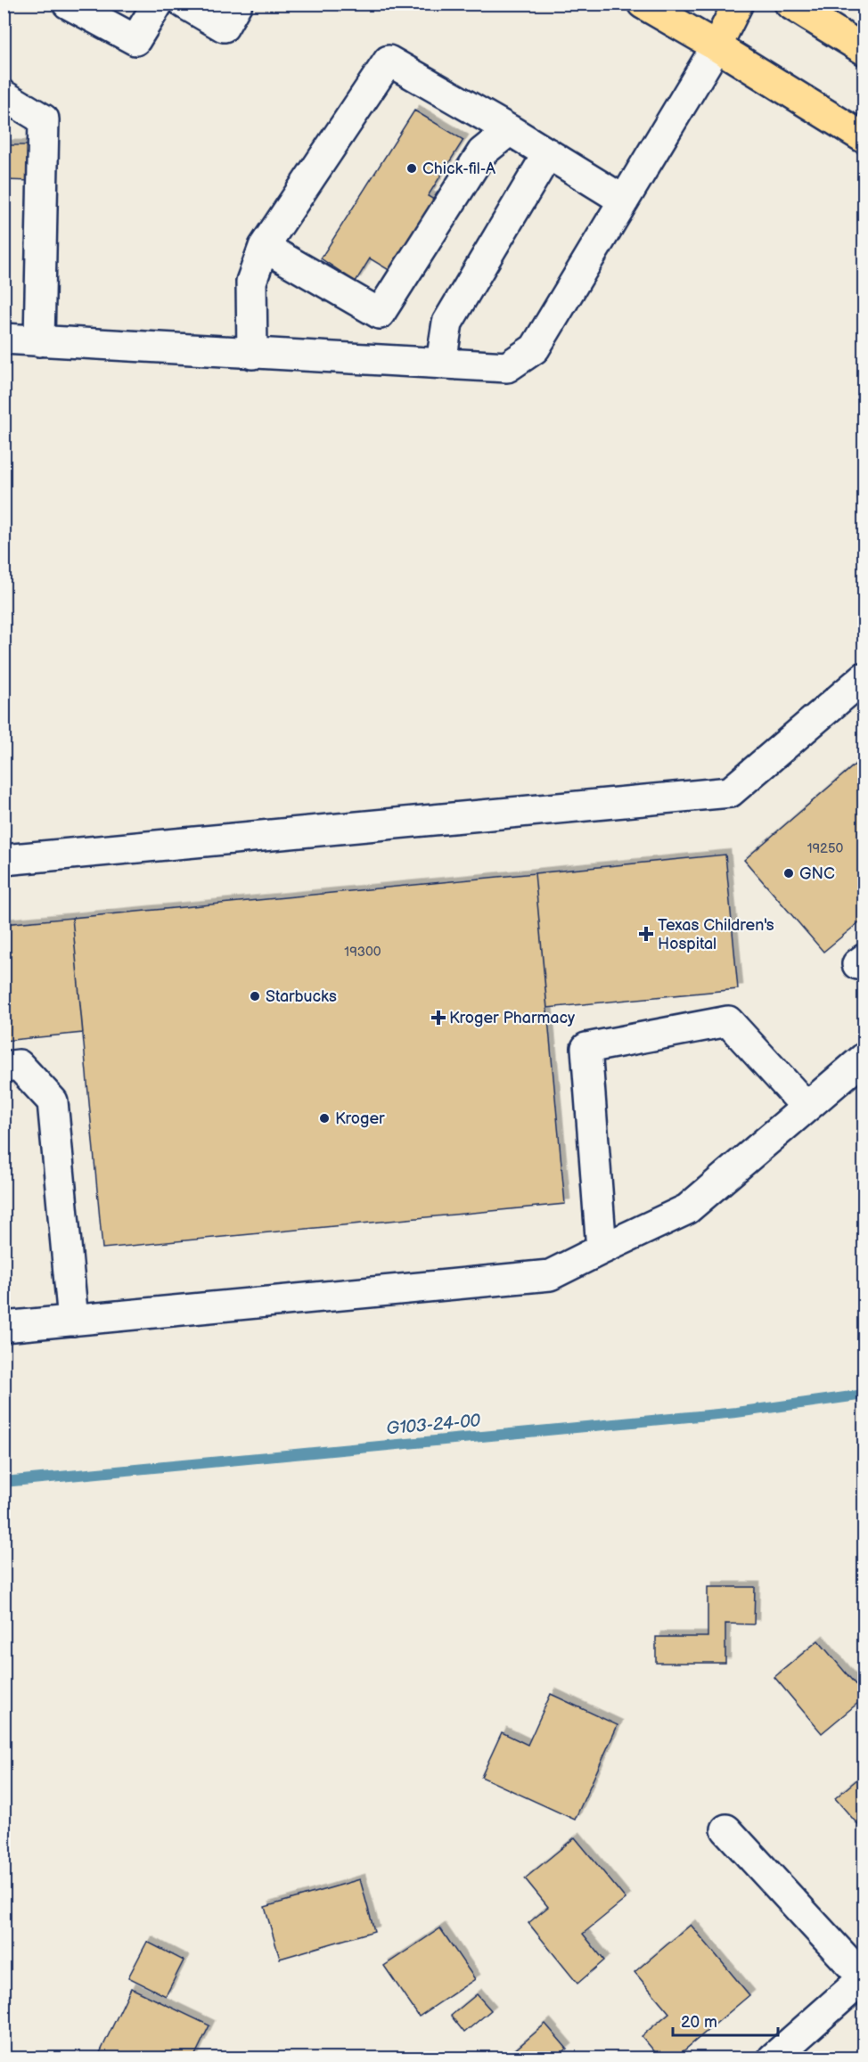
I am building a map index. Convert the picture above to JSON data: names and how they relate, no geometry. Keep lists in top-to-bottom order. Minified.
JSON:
{"water":["G103-24-00"],"places":{"other":["Chick-fil-A","GNC","Starbucks","Kroger"],"health":["Texas Children's Hospital","Kroger Pharmacy"]},"house_numbers":["19250","19300"],"scale_bar":"20 m"}
